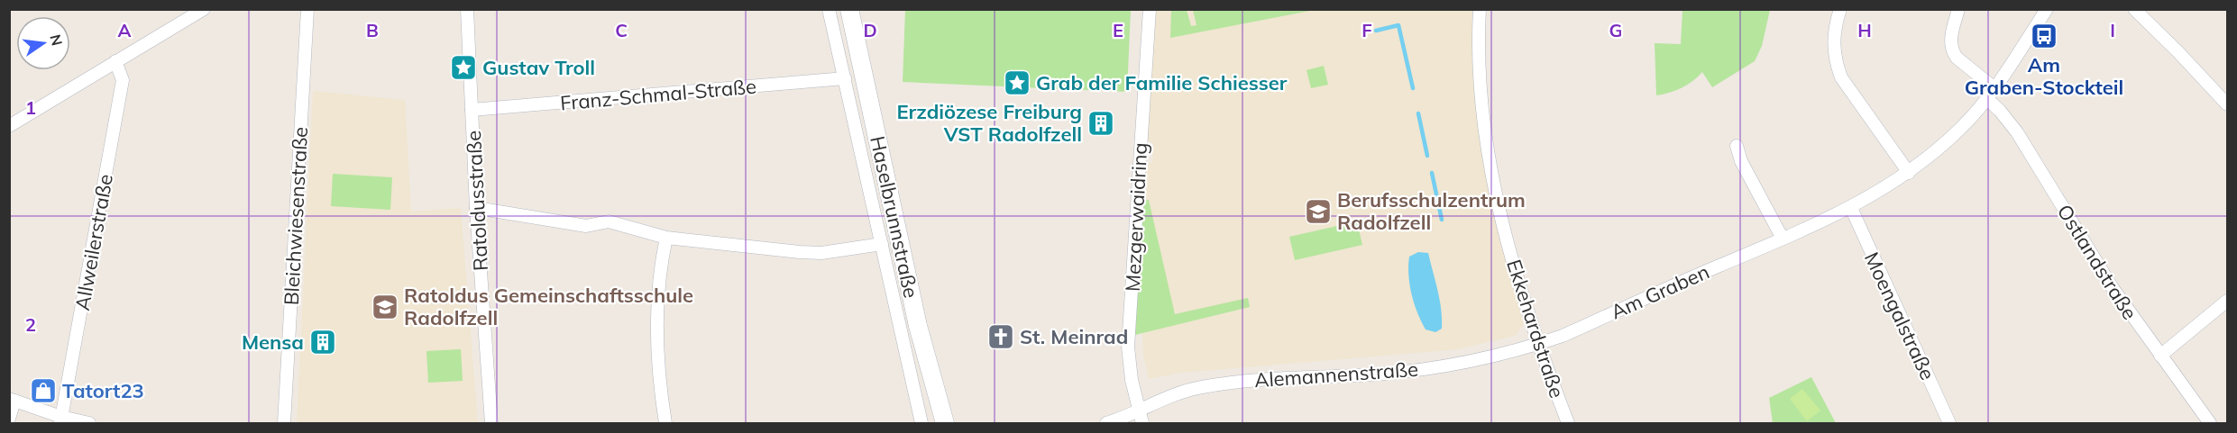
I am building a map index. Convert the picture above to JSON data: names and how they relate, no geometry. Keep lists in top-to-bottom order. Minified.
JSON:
{"streets":{"main road":["Haselbrunnstraße"],"street":["Franz-Schmal-Straße","Ratoldusstraße","Bleichwiesenstraße","Mezgerwaidring","Allweilerstraße","Ostlandstraße","Am Graben","Moengalstraße","Ekkehardstraße","Alemannenstraße"]},"crossings":[["Franz-Schmal-Straße","Ratoldusstraße"],["Franz-Schmal-Straße","Haselbrunnstraße"],["Mezgerwaidring","Alemannenstraße"],["Ostlandstraße","Am Graben"],["Am Graben","Moengalstraße"],["Am Graben","Ekkehardstraße"],["Am Graben","Alemannenstraße"],["Ekkehardstraße","Alemannenstraße"]],"places":{"bus stop":["Am Graben-Stockteil"],"place":["Gustav Troll","Grab der Familie Schiesser"],"building":["Erzdiözese Freiburg VST Radolfzell","Mensa"],"school or university":["Berufsschulzentrum Radolfzell","Ratoldus Gemeinschaftsschule Radolfzell"],"church":["St. Meinrad"],"shop":["Tatort23"]},"north":"right","grid":{"columns":["A","B","C","D","E","F","G","H","I"],"rows":["1","2"]}}
